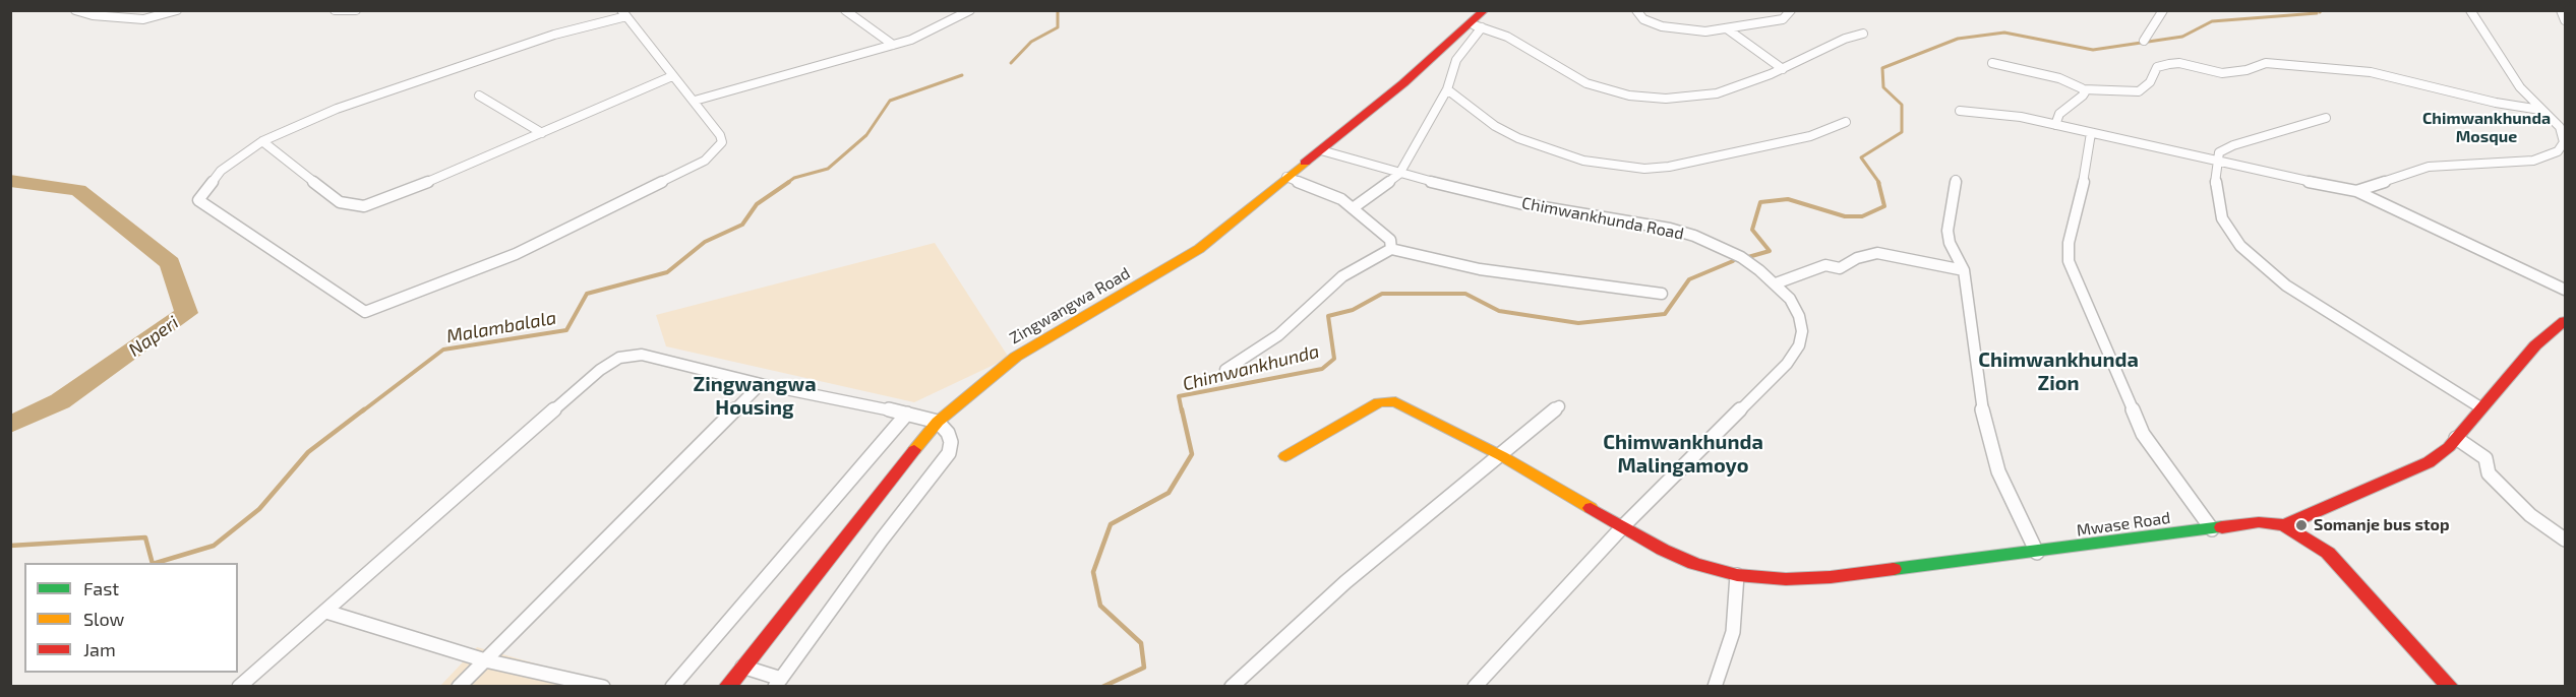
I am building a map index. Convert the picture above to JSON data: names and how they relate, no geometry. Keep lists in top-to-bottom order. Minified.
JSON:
{"streets":{"street":["Chimwankhunda Road","Zingwangwa Road","Mwase Road"]},"crossings":[["Chimwankhunda Road","Zingwangwa Road"],["Chimwankhunda Road","Mwase Road"]],"districts":["Chimwankhunda Mosque","Chimwankhunda Zion","Zingwangwa Housing","Chimwankhunda Malingamoyo"],"water":["Malambalala","Naperi","Chimwankhunda"],"places":["Somanje bus stop"],"legend":["Fast","Slow","Jam"]}
